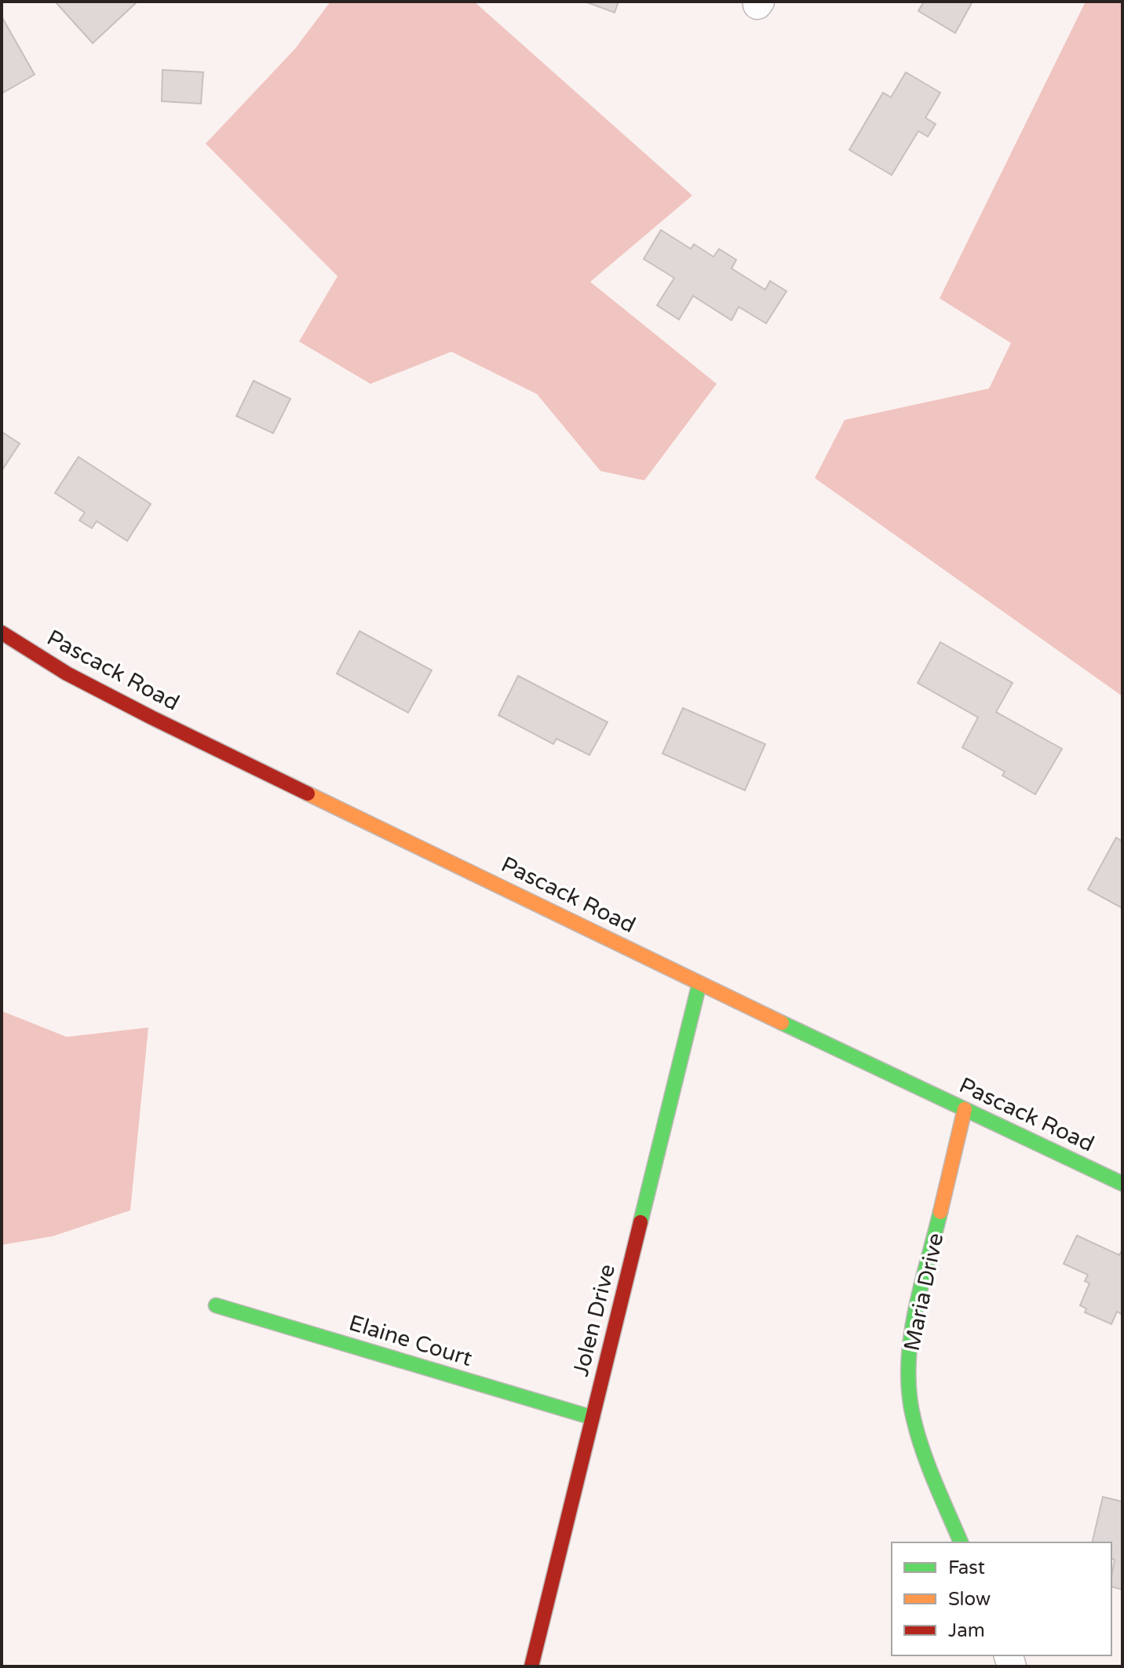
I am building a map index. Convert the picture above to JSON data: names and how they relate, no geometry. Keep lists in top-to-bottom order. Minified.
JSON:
{"streets":{"street":["Pascack Road","Maria Drive","Jolen Drive","Elaine Court"]},"crossings":[["Pascack Road","Maria Drive"],["Pascack Road","Jolen Drive"],["Jolen Drive","Elaine Court"]],"legend":["Fast","Slow","Jam"]}
